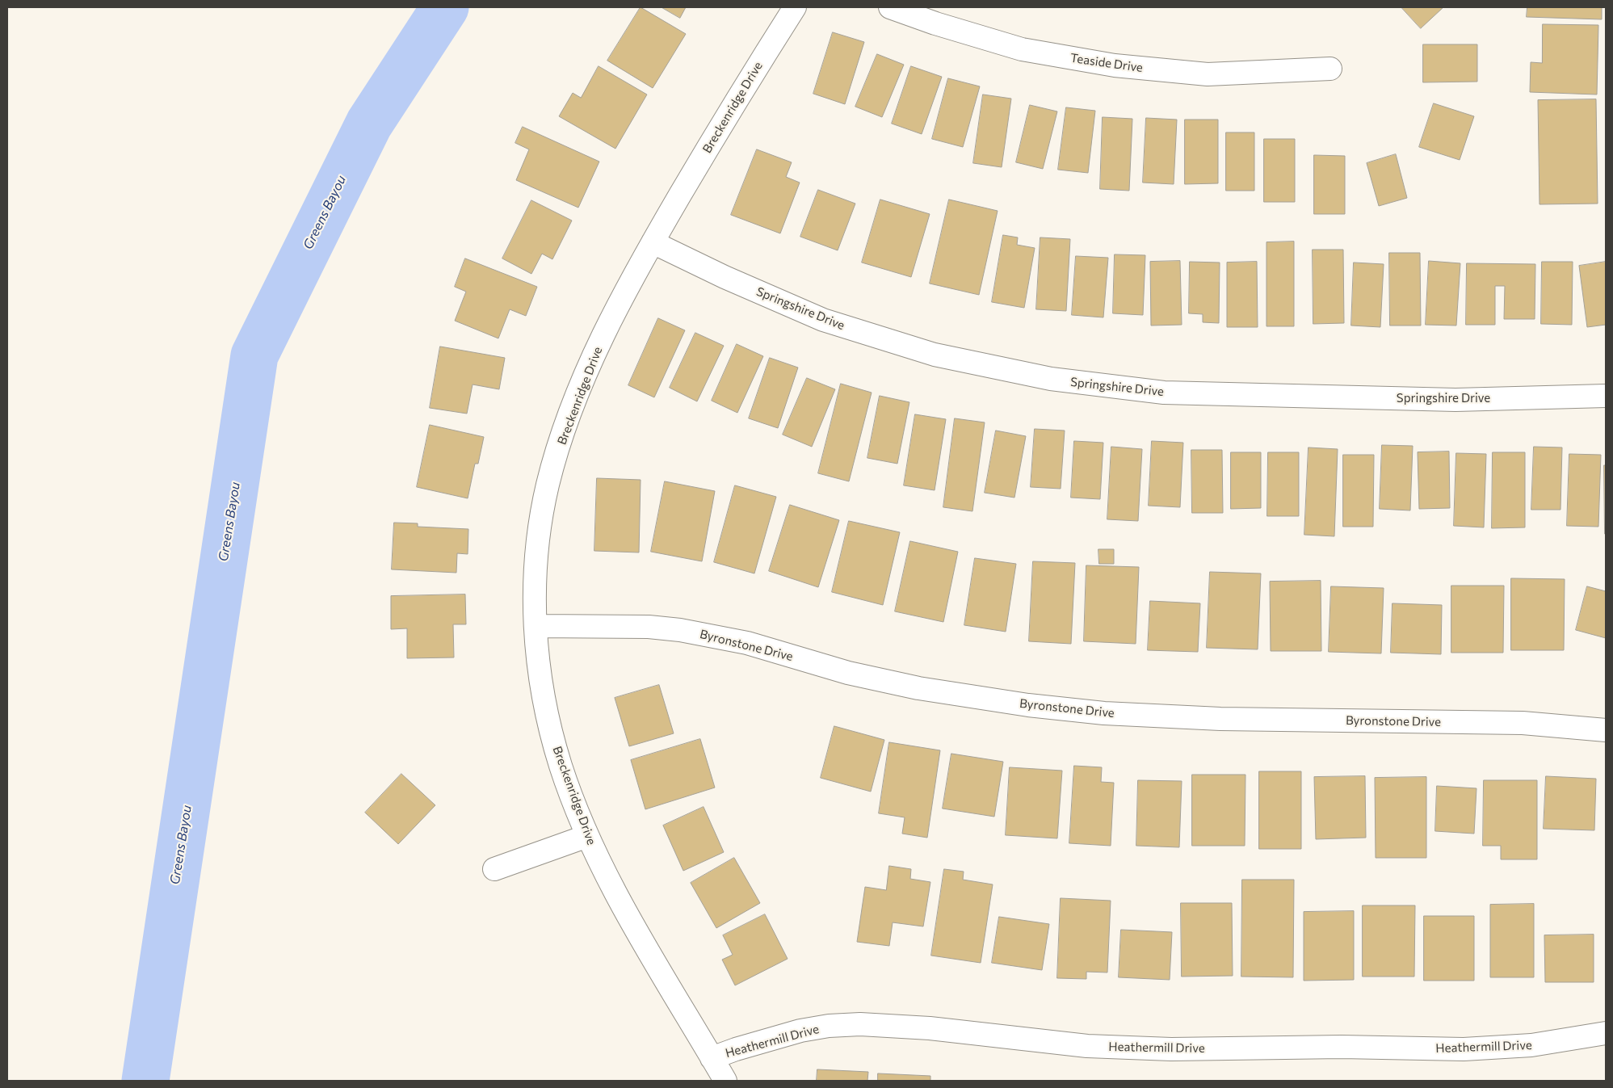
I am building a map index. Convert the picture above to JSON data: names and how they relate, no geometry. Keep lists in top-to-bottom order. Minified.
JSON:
{"streets":{"street":["Teaside Drive","Breckenridge Drive","Springshire Drive","Byronstone Drive","Heathermill Drive"]},"crossings":[["Breckenridge Drive","Springshire Drive"],["Breckenridge Drive","Byronstone Drive"],["Breckenridge Drive","Heathermill Drive"]],"water":["Greens Bayou"]}
